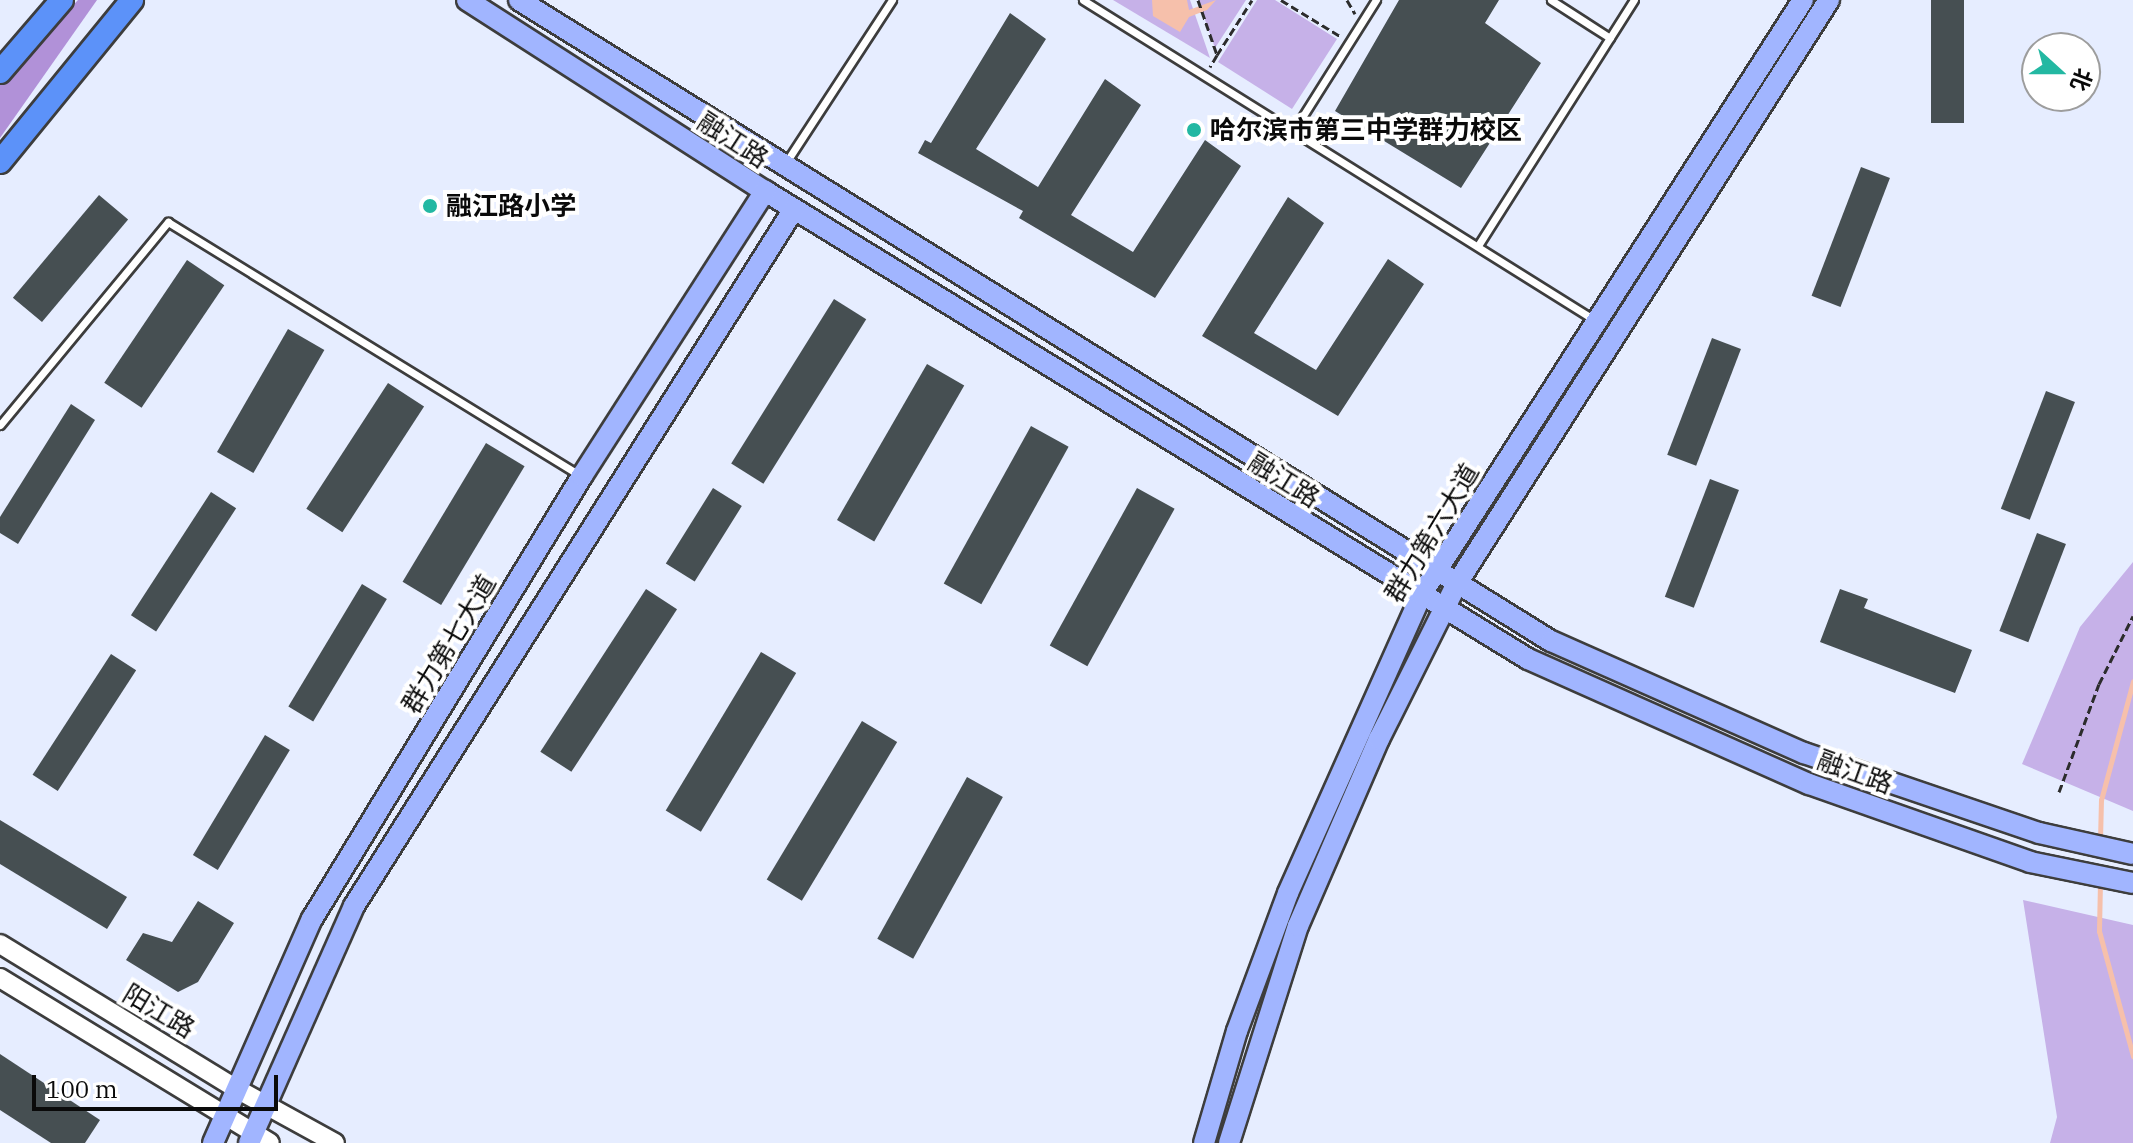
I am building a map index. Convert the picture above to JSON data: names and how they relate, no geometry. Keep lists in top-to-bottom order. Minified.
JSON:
{"streets":{"main road":["融江路","群力第六大道","群力第七大道"],"street":["阳江路"]},"crossings":[["融江路","群力第六大道"],["融江路","群力第七大道"],["群力第七大道","阳江路"]],"places":["哈尔滨市第三中学群力校区","融江路小学"],"scale_bar":"100 m","north":"right"}
